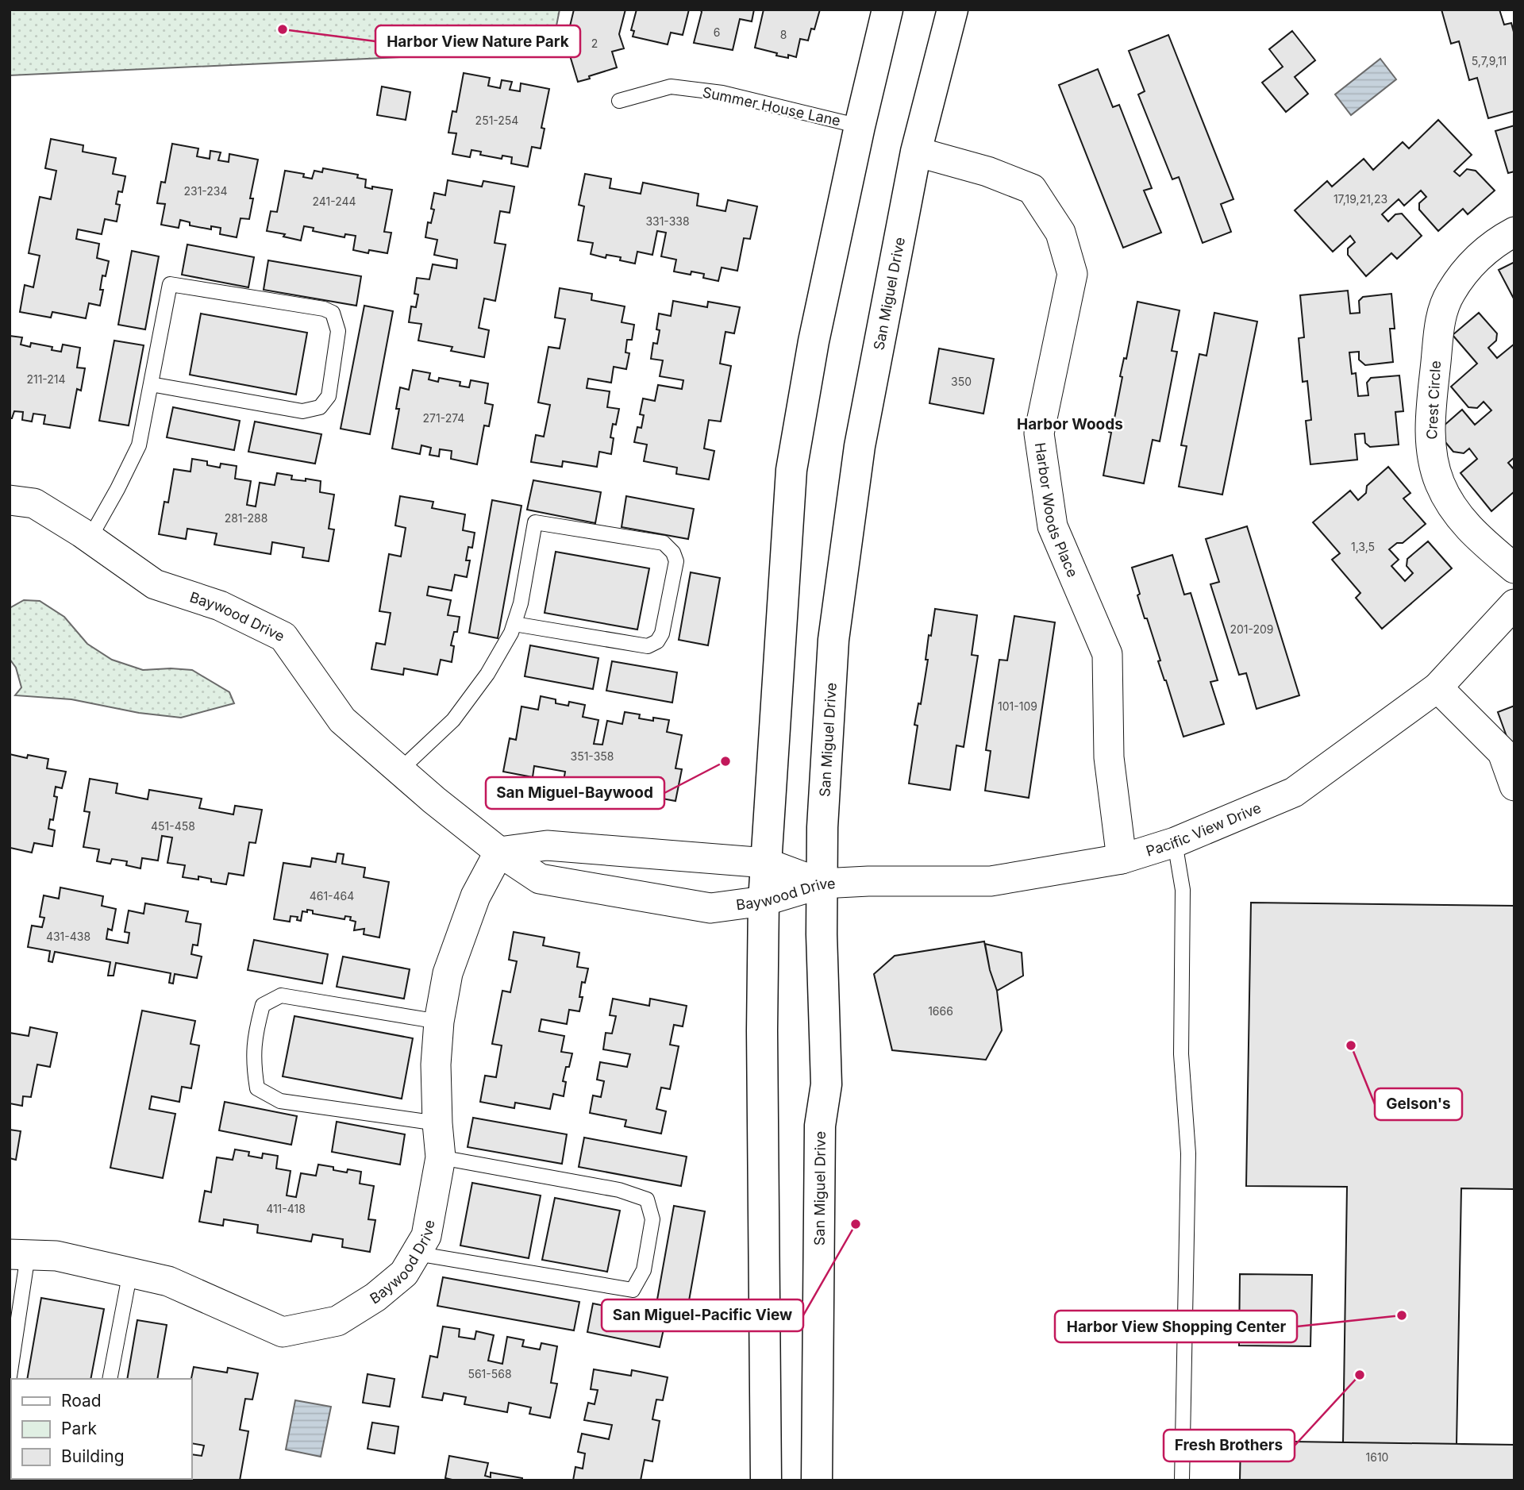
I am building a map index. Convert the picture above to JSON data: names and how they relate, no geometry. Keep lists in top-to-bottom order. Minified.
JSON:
{"streets":{"main road":["San Miguel Drive"],"street":["Crest Circle","Harbor Woods Place","Baywood Drive","Pacific View Drive"],"lane":["Summer House Lane"]},"crossings":[["San Miguel Drive","Harbor Woods Place"],["San Miguel Drive","Baywood Drive"],["San Miguel Drive","Pacific View Drive"],["Harbor Woods Place","Pacific View Drive"],["Baywood Drive","Pacific View Drive"]],"districts":["Harbor Woods"],"places":["Harbor View Nature Park","San Miguel-Baywood","Gelson's","San Miguel-Pacific View","Harbor View Shopping Center","Fresh Brothers"],"house_numbers":["6","8","2","5,7,9,11","251-254","231-234","17,19,21,23","241-244","331-338","211-214","350","271-274","281-288","1,3,5","201-209","101-109","351-358","451-458","461-464","431-438","1666","411-418","561-568","1610"],"legend":["Road","Park","Building"]}
